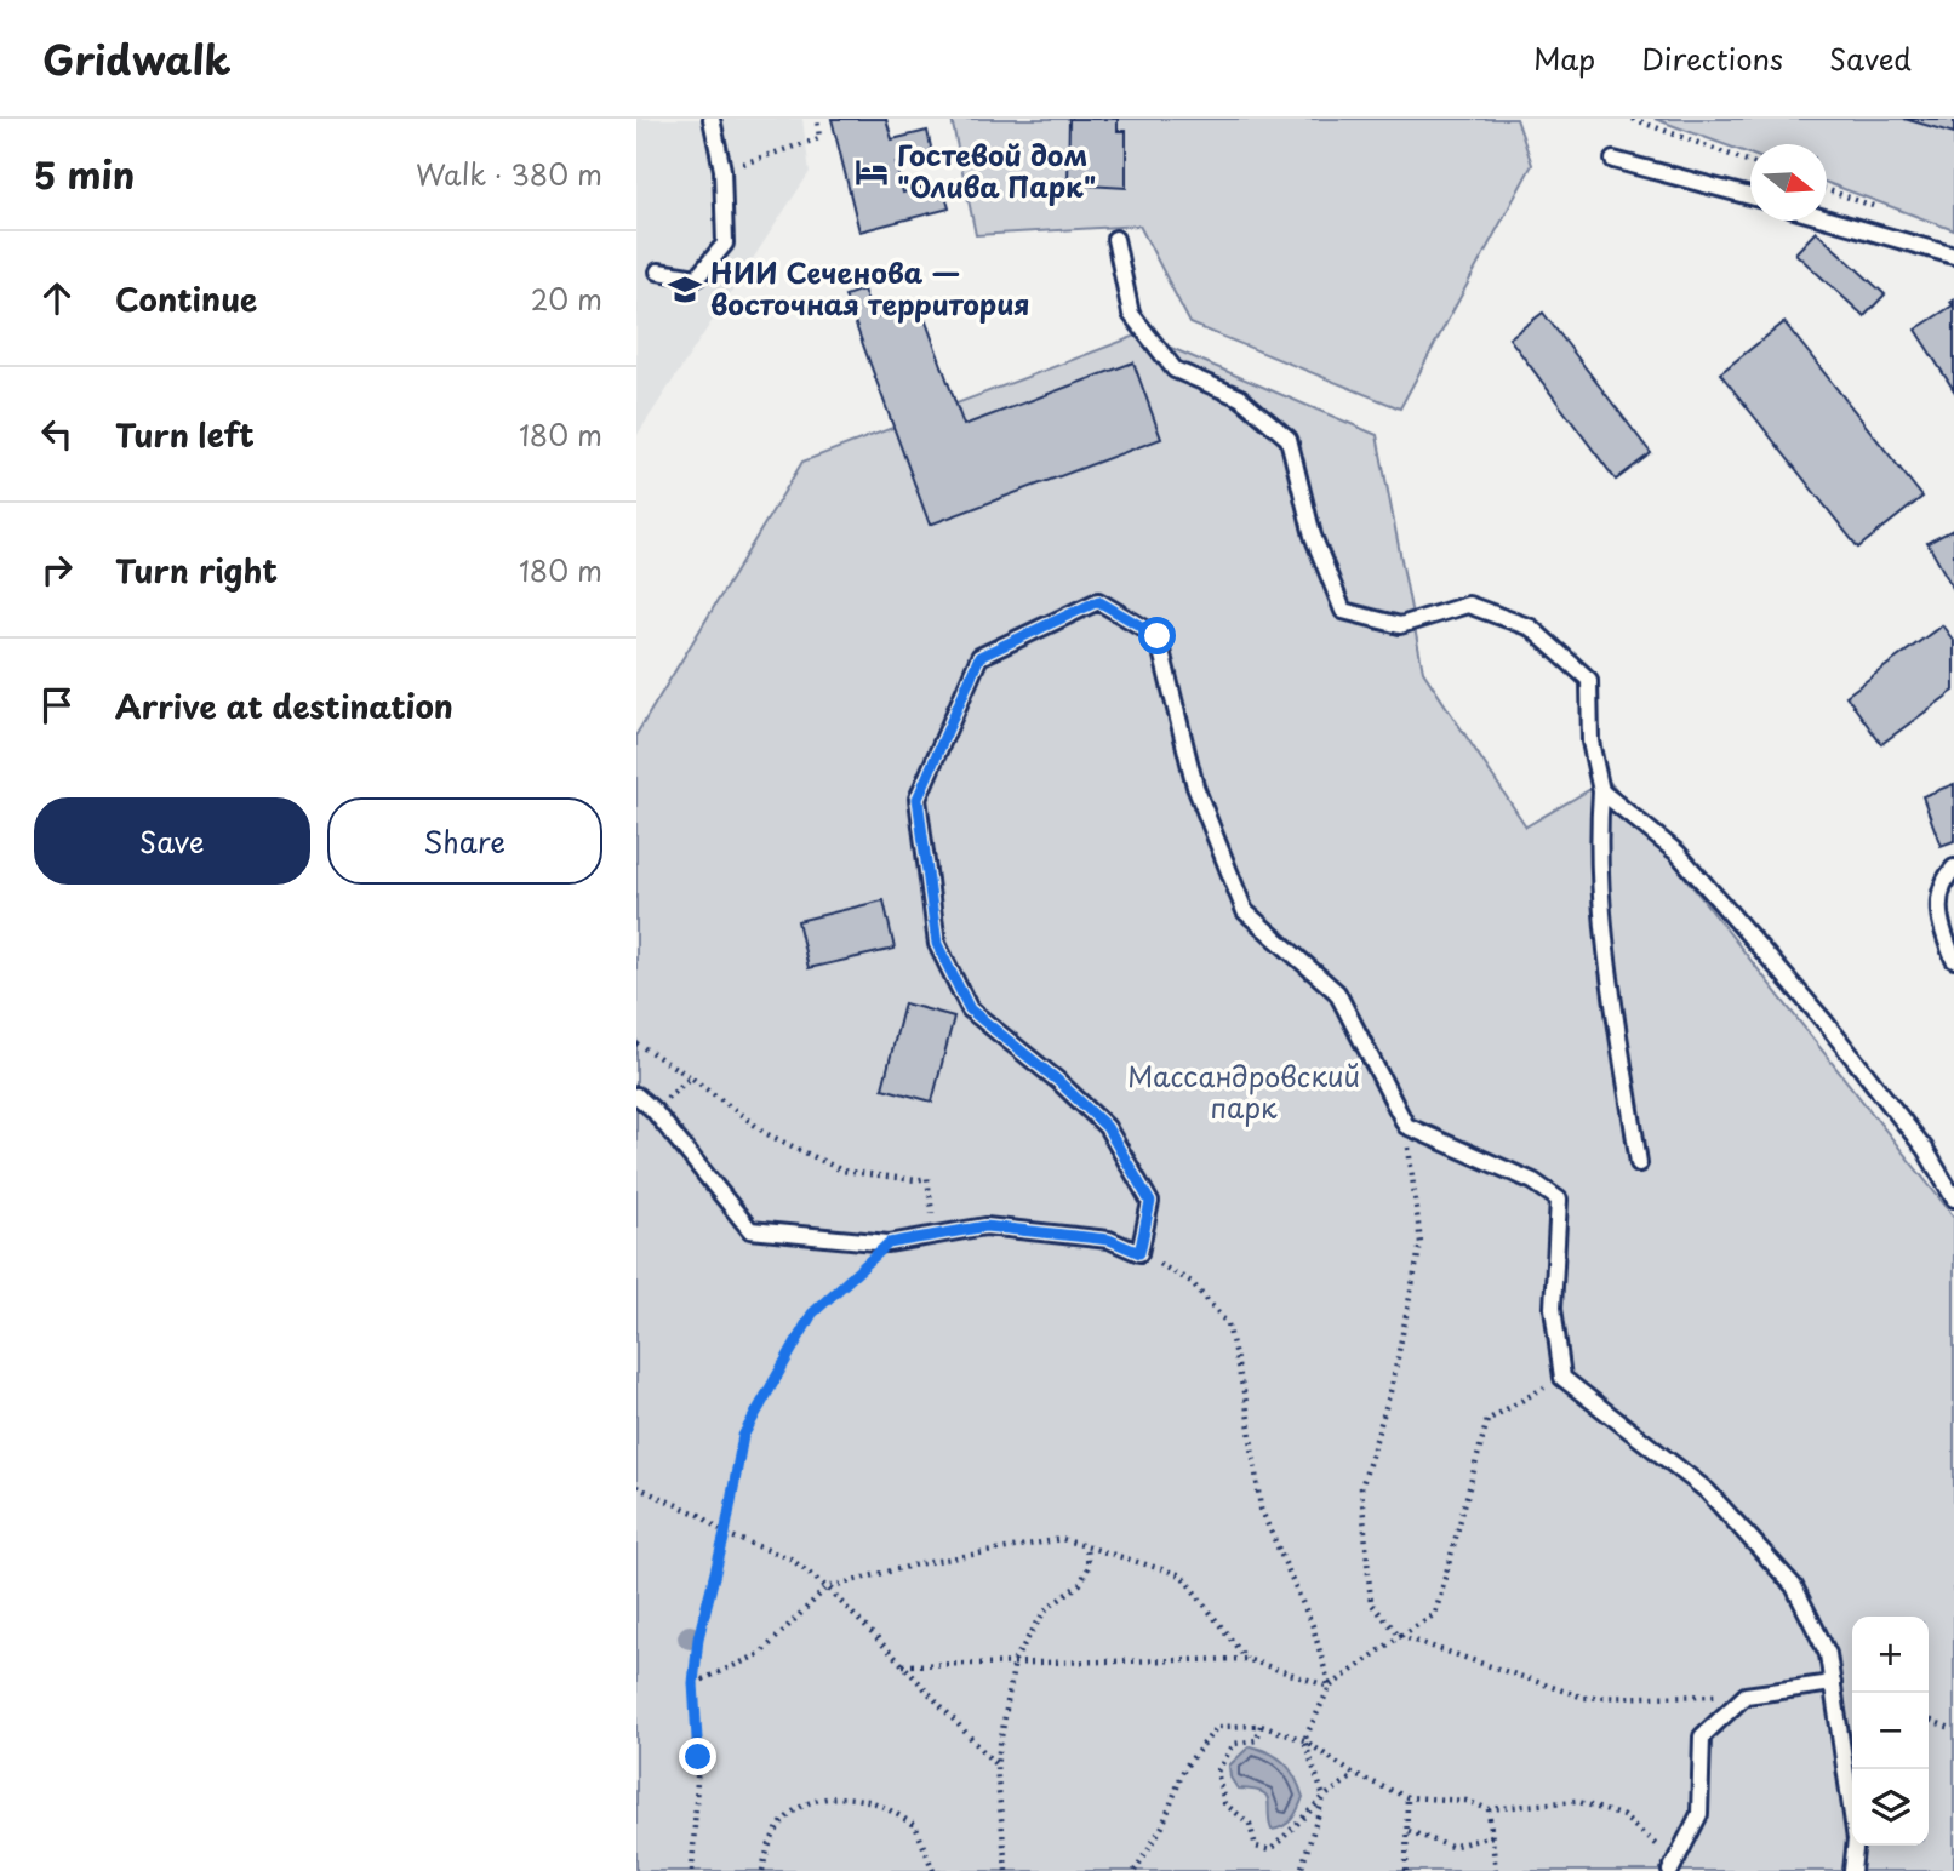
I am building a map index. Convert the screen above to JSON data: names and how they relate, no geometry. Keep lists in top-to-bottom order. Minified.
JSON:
{"parks":["Массандровский парк"],"places":{"hotel":["Гостевой дом \"Олива Парк\""],"school or university":["НИИ Сеченова — восточная территория"]},"north":"right","page":{"header":"Gridwalk","nav":["Map","Directions","Saved"],"heading":["5 min","Walk · 380 m"],"list":[["Continue","20 m"],["Turn left","180 m"],["Turn right","180 m"],"Arrive at destination"],"buttons":["Save","Share"],"map_buttons":["+","−"]}}
